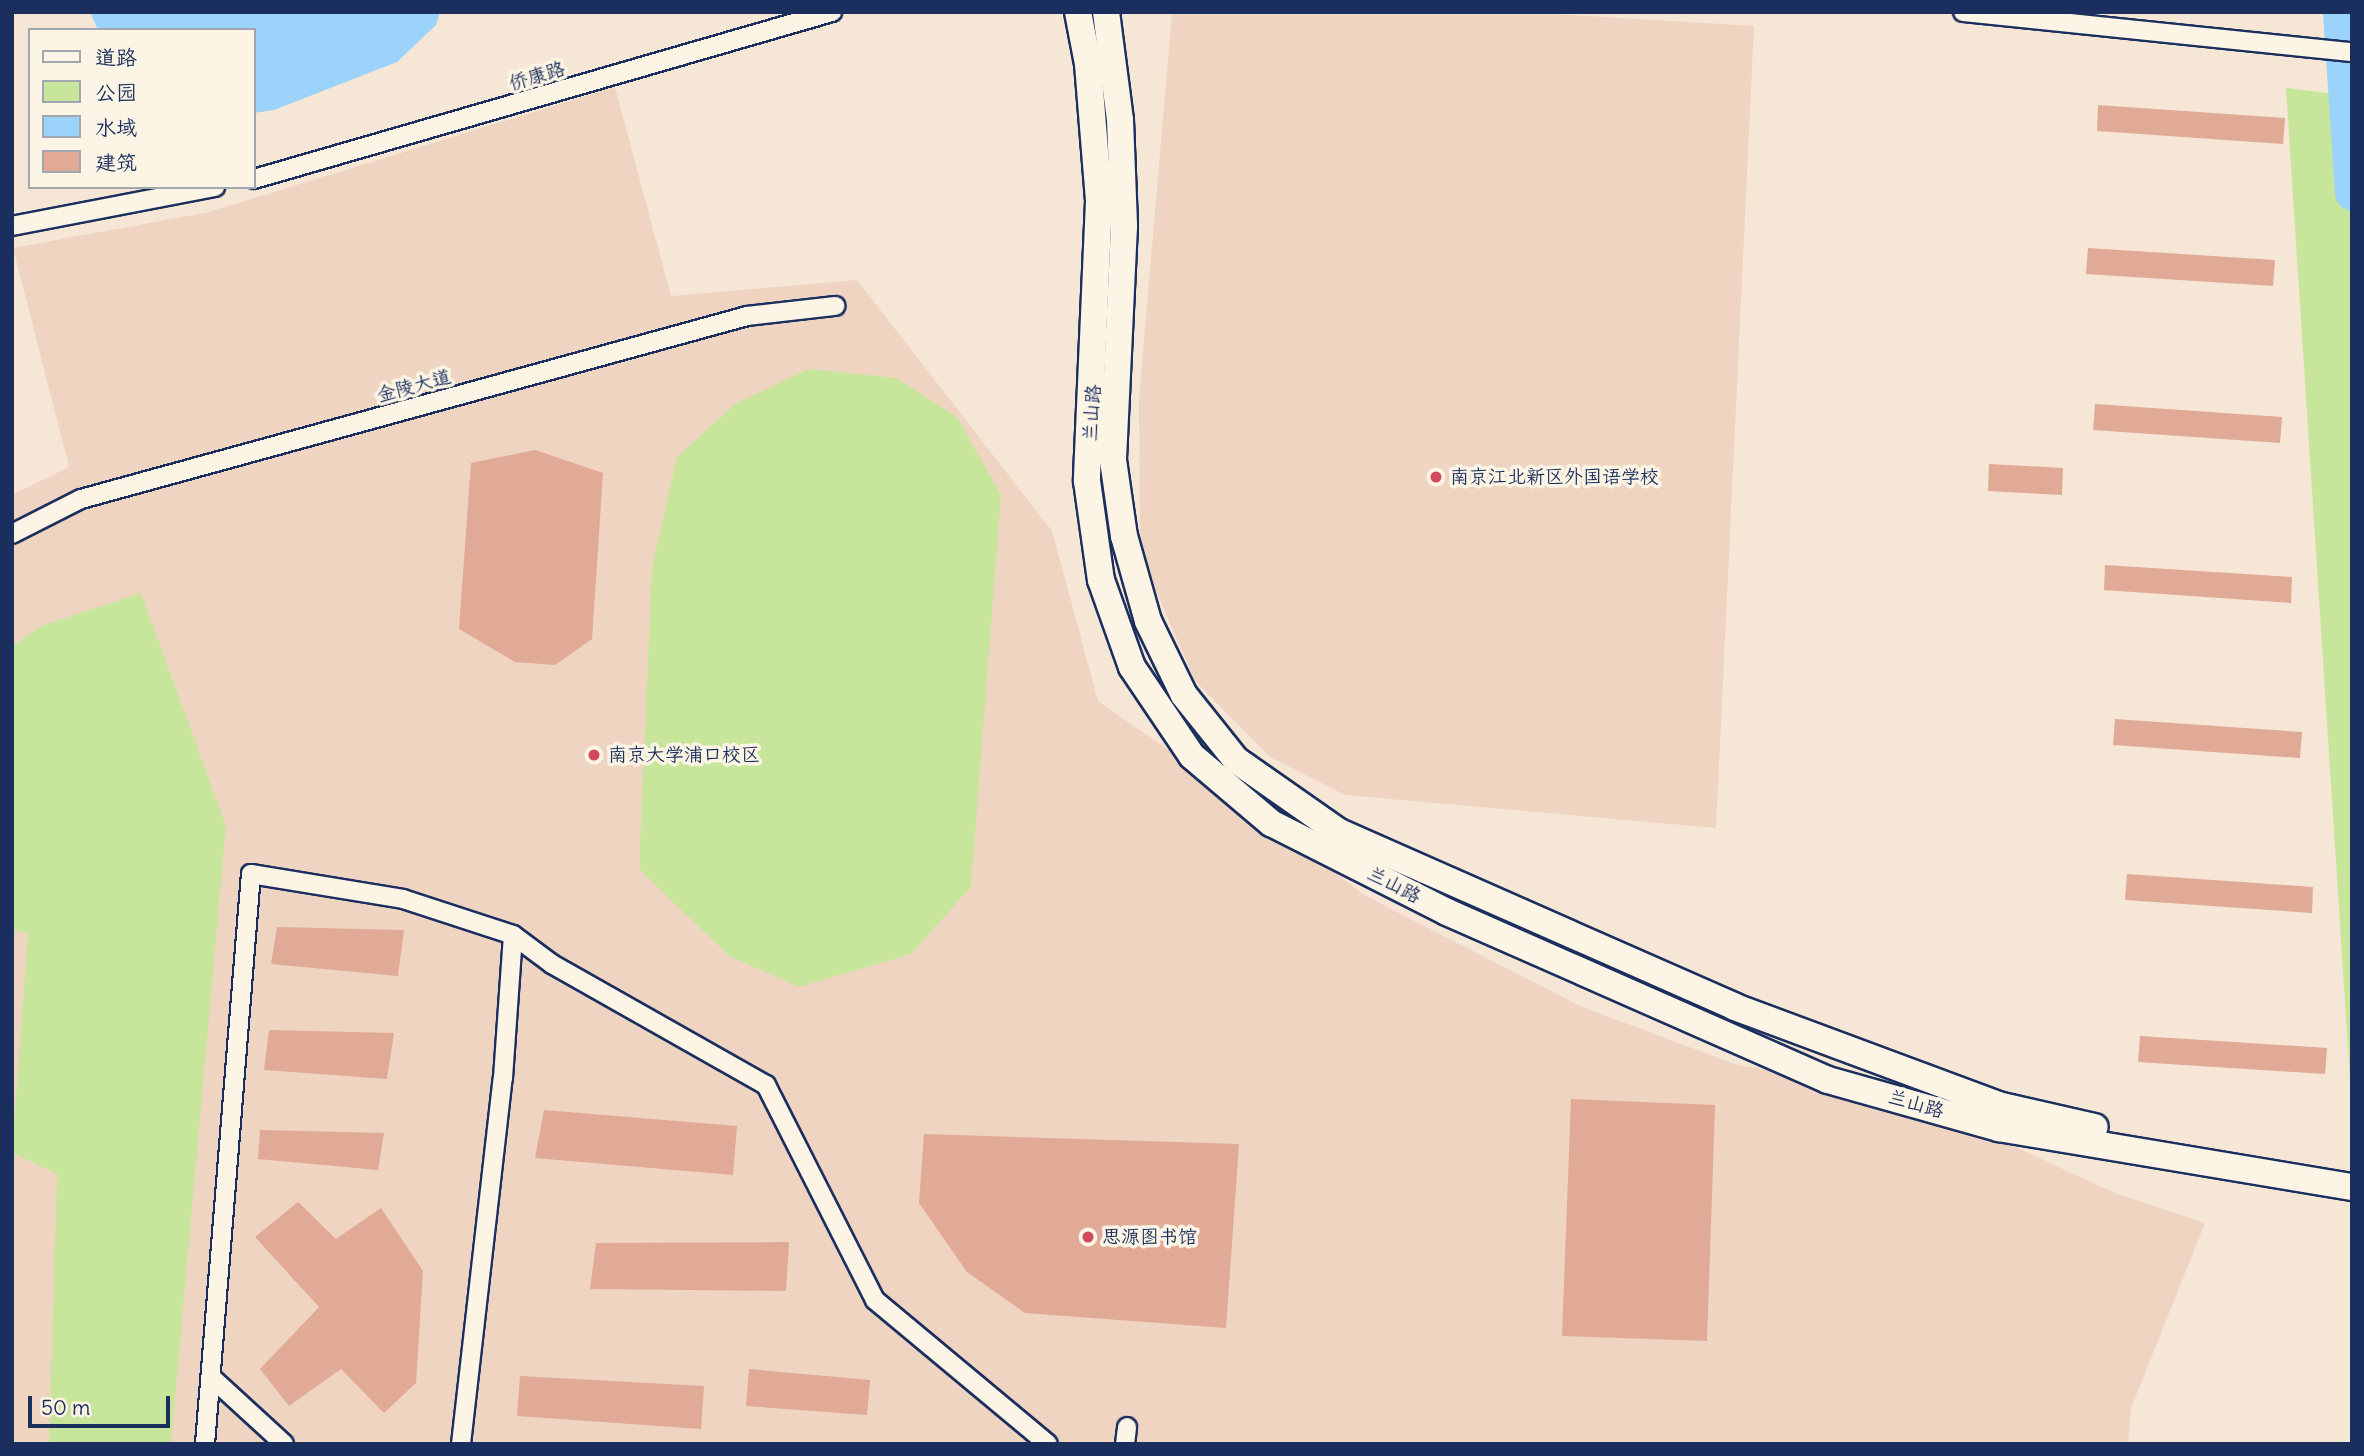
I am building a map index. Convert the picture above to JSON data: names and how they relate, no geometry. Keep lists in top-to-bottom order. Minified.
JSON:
{"streets":{"street":["侨康路","金陵大道","兰山路"]},"places":["南京江北新区外国语学校","南京大学浦口校区","思源图书馆"],"legend":["道路","公园","水域","建筑"],"scale_bar":"50 m"}
